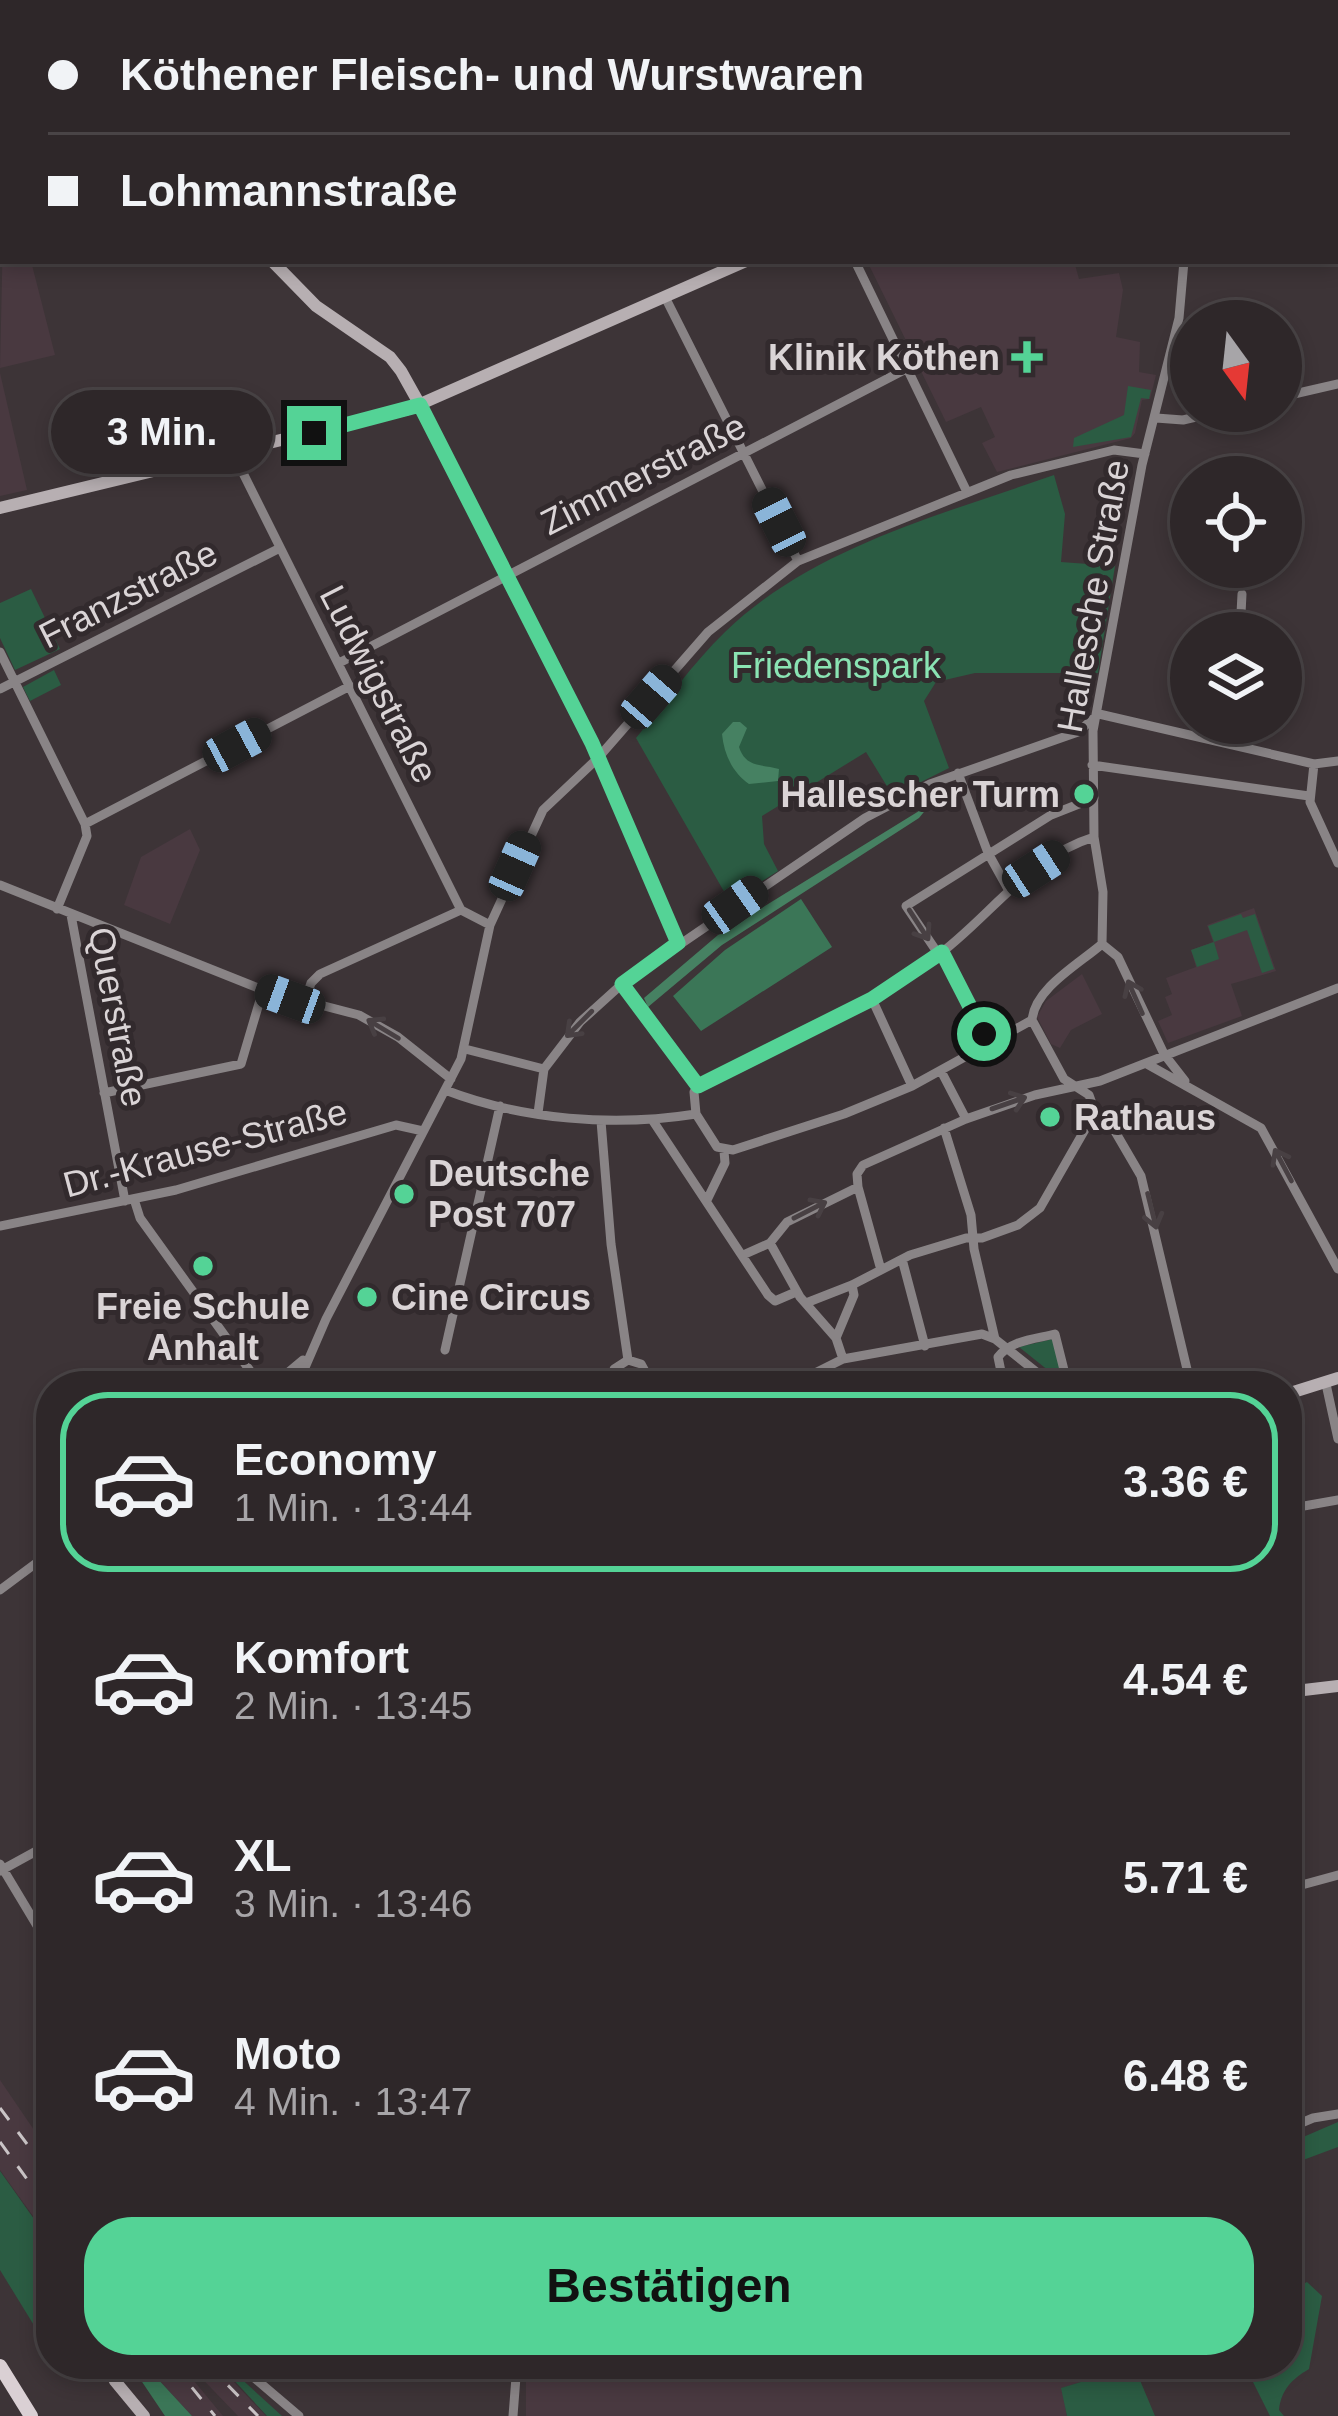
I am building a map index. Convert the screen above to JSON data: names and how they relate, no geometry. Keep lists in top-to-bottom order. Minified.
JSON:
{"streets":{"street":["Zimmerstraße","Franzstraße","Hallesche Straße","Ludwigstraße","Querstraße","Dr.-Krause-Straße"]},"crossings":[["Zimmerstraße","Ludwigstraße"],["Franzstraße","Ludwigstraße"],["Querstraße","Dr.-Krause-Straße"]],"parks":["Friedenspark"],"places":{"health":["Klinik Köthen"],"other":["Hallescher Turm","Rathaus","Deutsche Post 707","Freie Schule Anhalt","Cine Circus"]},"north":"bottom","page":{"banner":["Köthener Fleisch- und Wurstwaren","Lohmannstraße"],"bubble":"3 Min.","list":[{"name":"Economy","note":"1 Min. · 13:44","value":"3.36 €"},{"name":"Komfort","note":"2 Min. · 13:45","value":"4.54 €"},{"name":"XL","note":"3 Min. · 13:46","value":"5.71 €"},{"name":"Moto","note":"4 Min. · 13:47","value":"6.48 €"}],"buttons":"Bestätigen"}}
